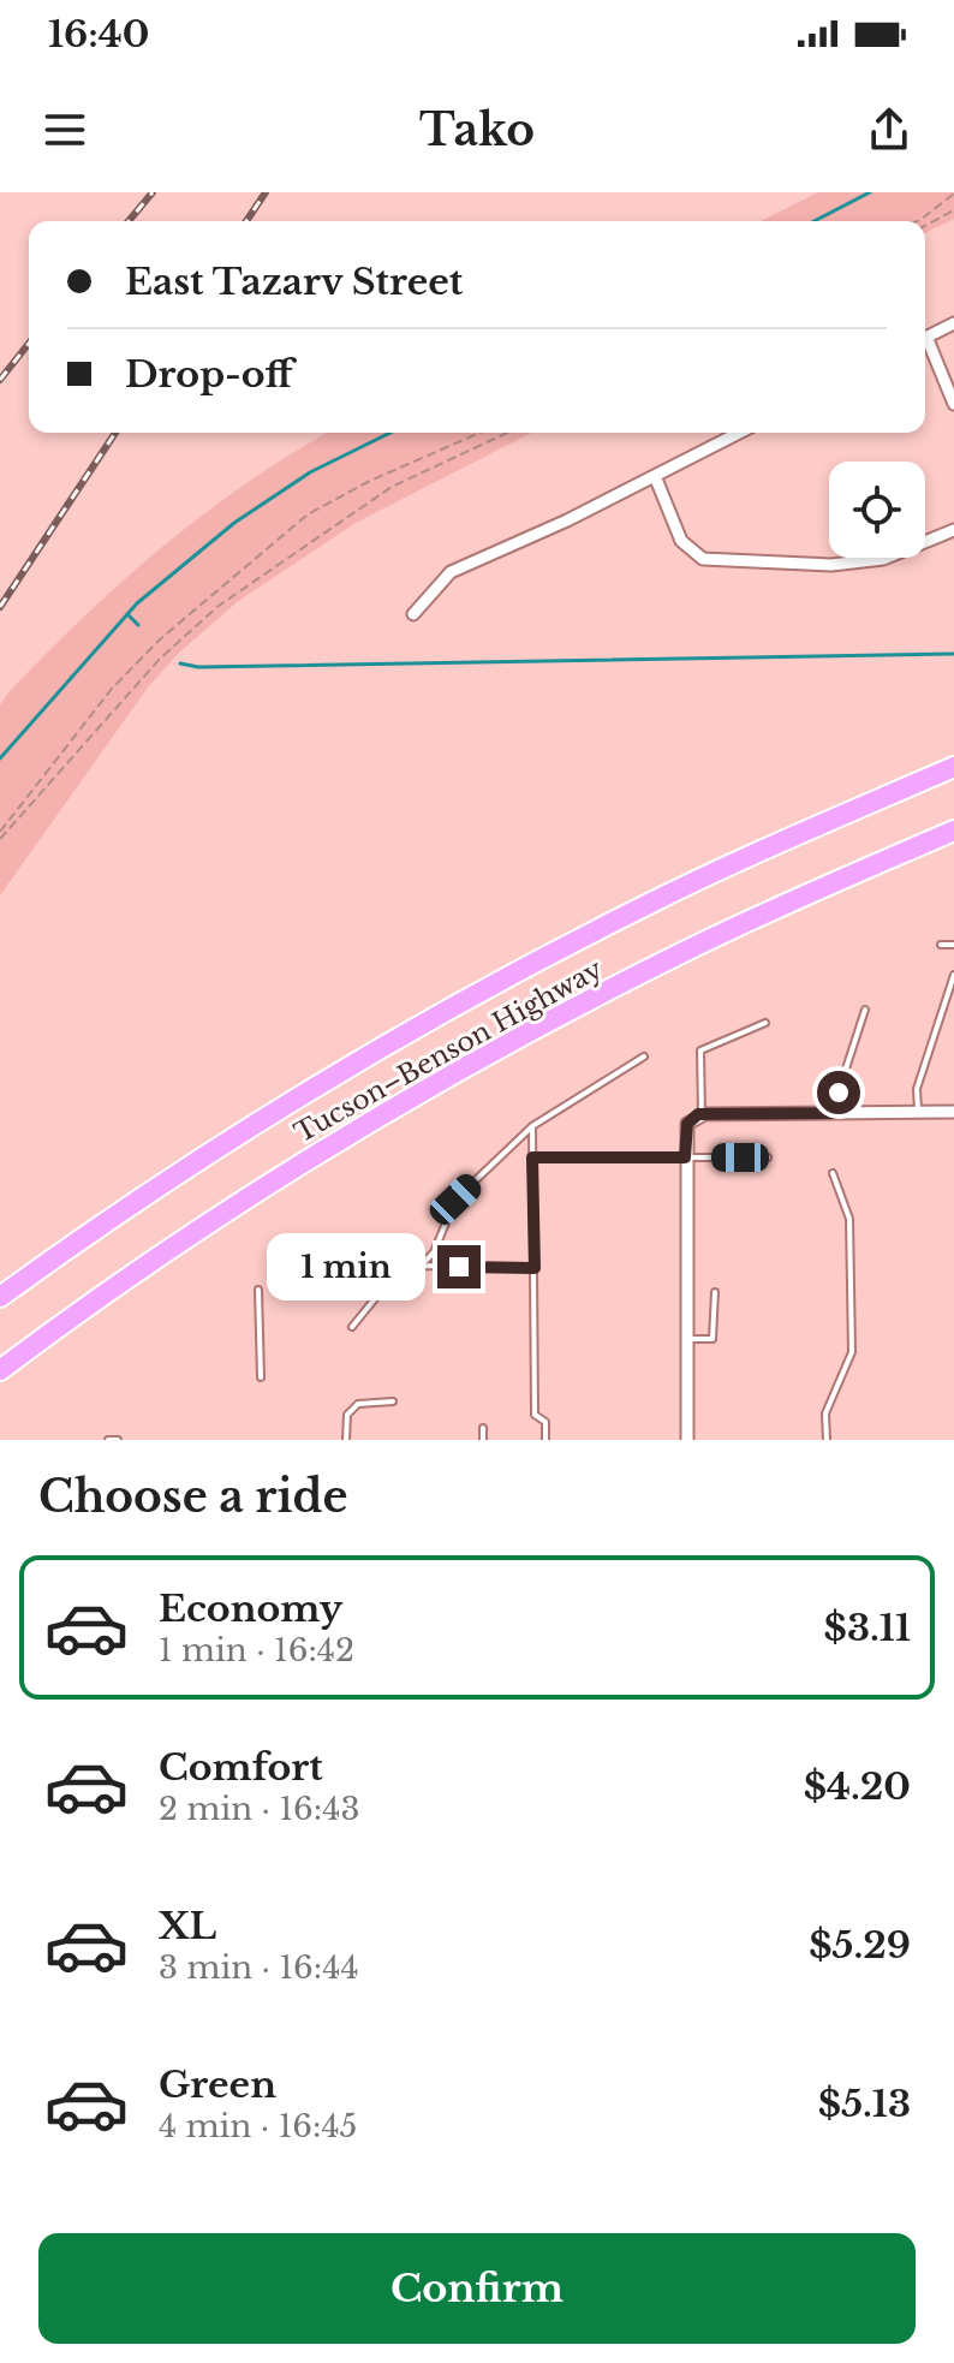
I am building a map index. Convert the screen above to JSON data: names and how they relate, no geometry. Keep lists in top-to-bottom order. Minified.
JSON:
{"streets":{"highway":["Tucson–Benson Highway"]},"page":{"status":"16:40","header":"Tako","banner":["East Tazarv Street","Drop-off"],"bubble":"1 min","heading":"Choose a ride","list":[{"name":"Economy","note":"1 min · 16:42","value":"$3.11"},{"name":"Comfort","note":"2 min · 16:43","value":"$4.20"},{"name":"XL","note":"3 min · 16:44","value":"$5.29"},{"name":"Green","note":"4 min · 16:45","value":"$5.13"}],"buttons":"Confirm"}}
